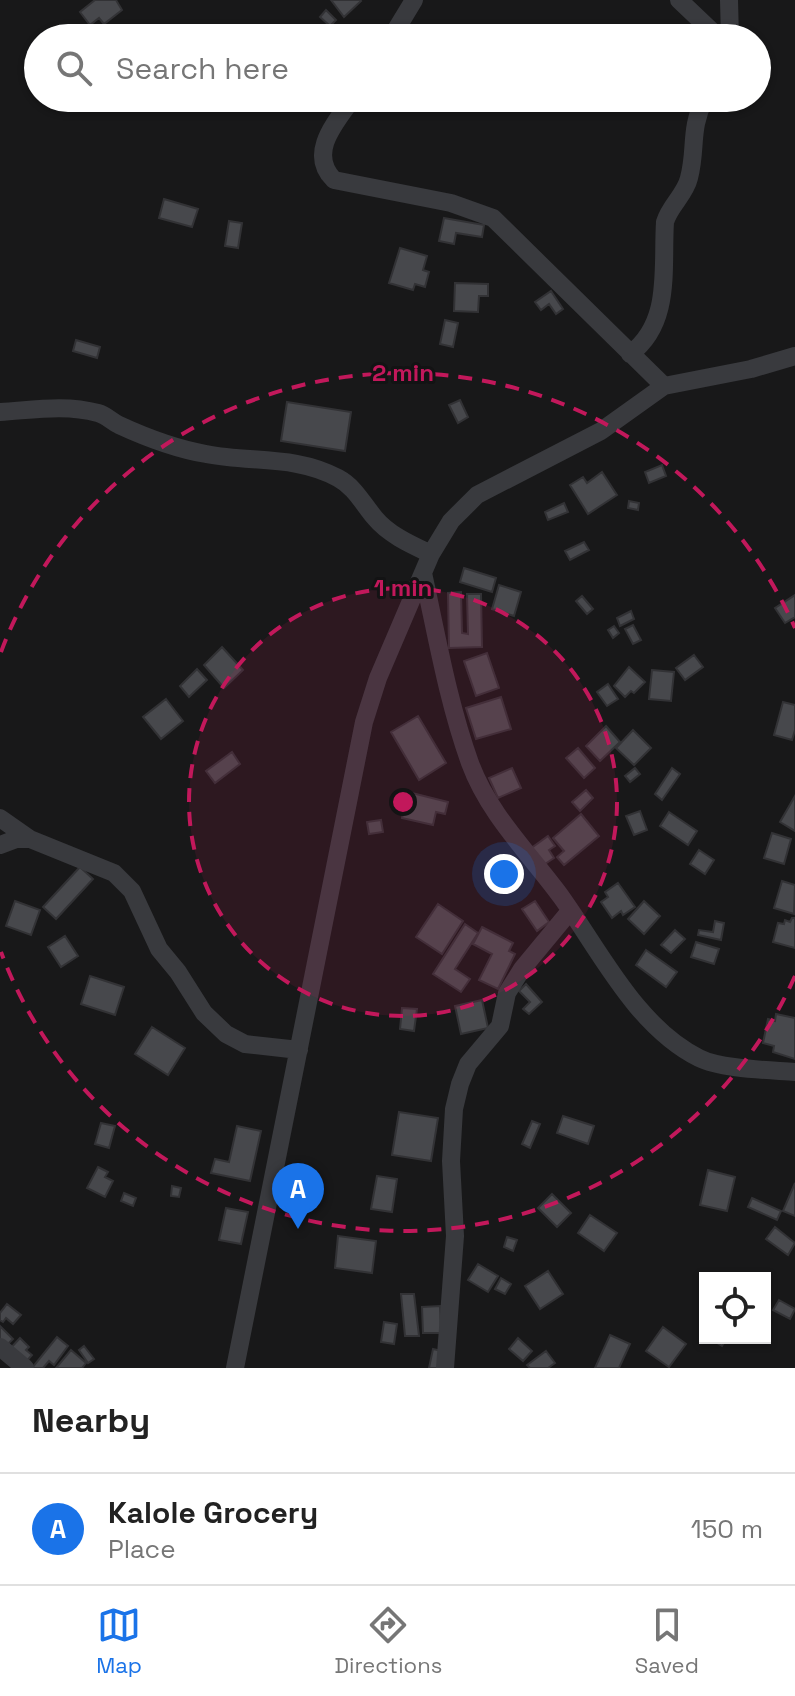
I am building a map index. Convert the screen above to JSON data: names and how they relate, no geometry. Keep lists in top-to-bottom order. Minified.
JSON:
{"page":{"search":"Search here","pins":"A","heading":"Nearby","list":[{"mark":"A","name":"Kalole Grocery","note":"Place","value":"150 m"}],"nav":["Map","Directions","Saved"]},"rings":["2 min","1 min"]}
